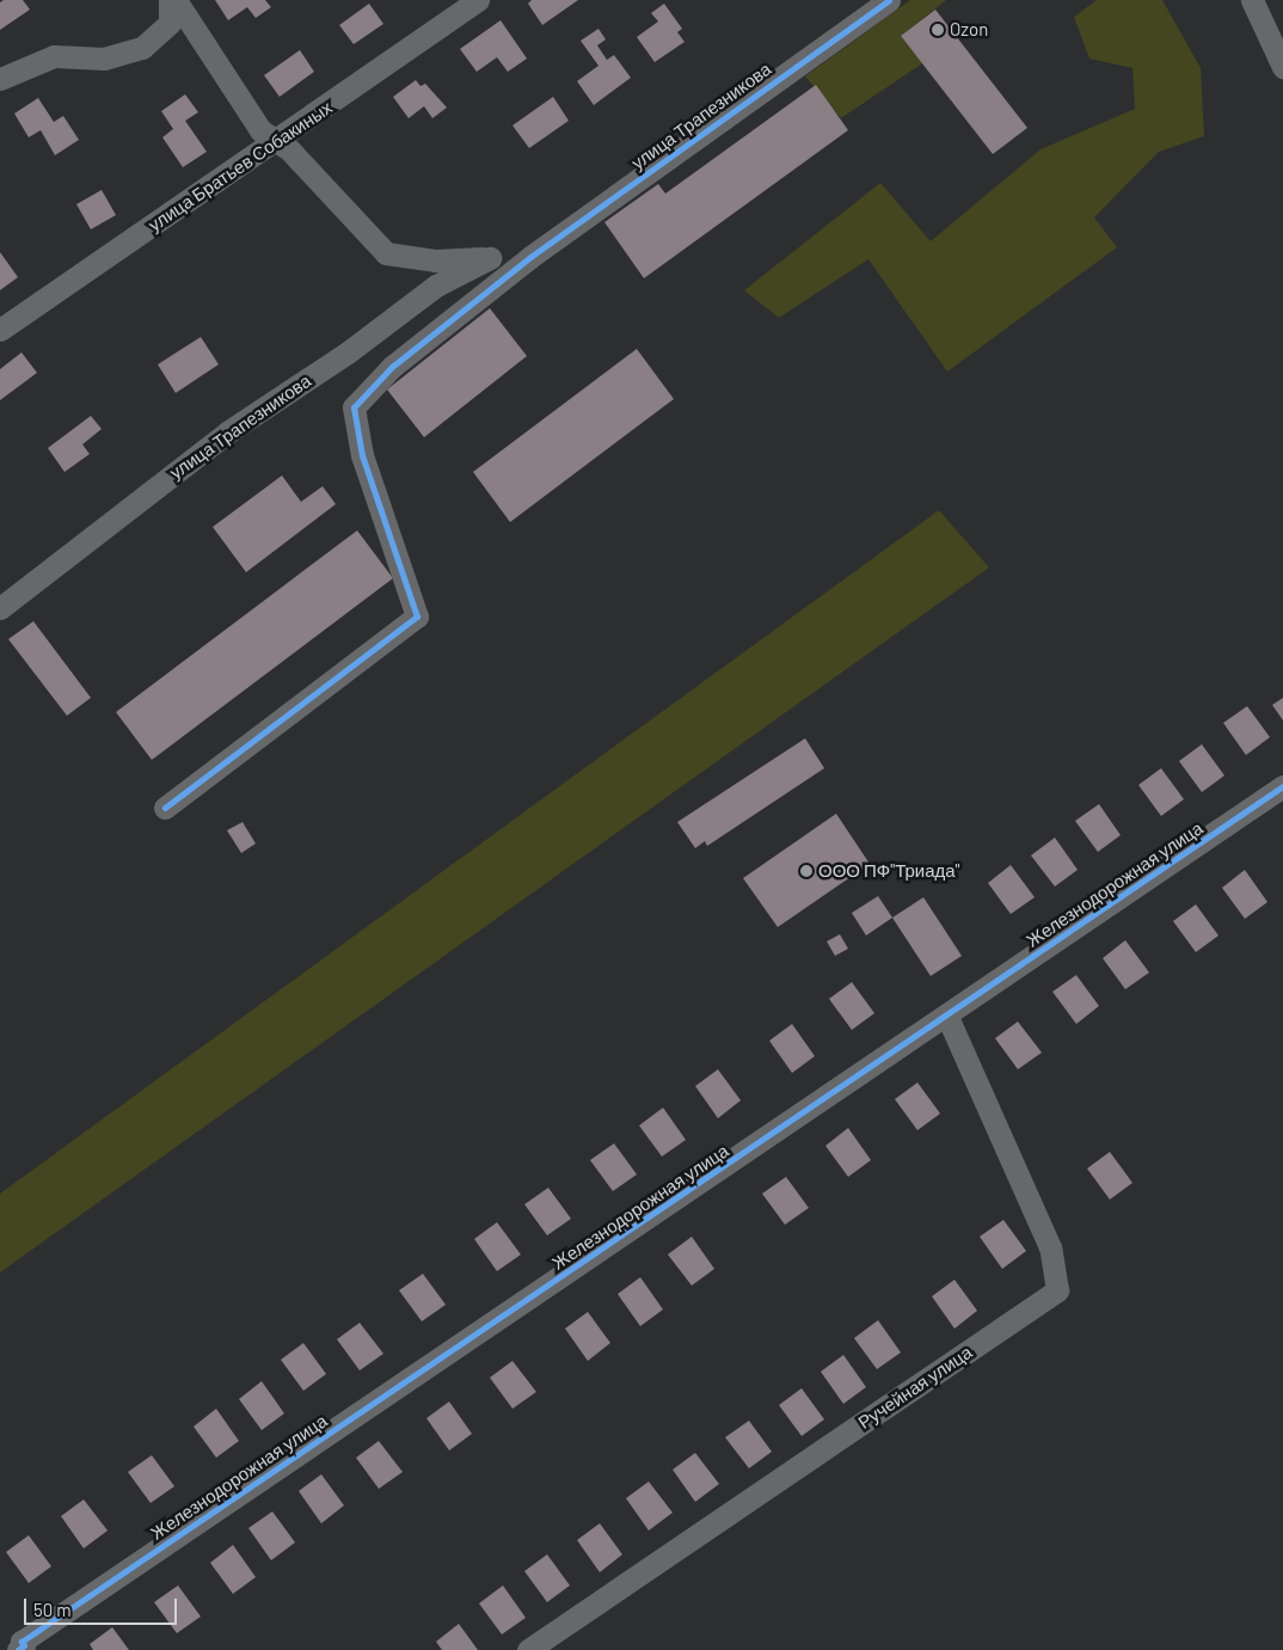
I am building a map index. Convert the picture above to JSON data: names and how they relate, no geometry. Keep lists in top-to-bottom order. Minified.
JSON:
{"streets":{"street":["улица Трапезникова","улица Братьев Собакиных","Железнодорожная улица","Ручейная улица"]},"crossings":[["Железнодорожная улица","Ручейная улица"]],"places":["Ozon","ООО ПФ\"Триада\""],"scale_bar":"50 m"}
